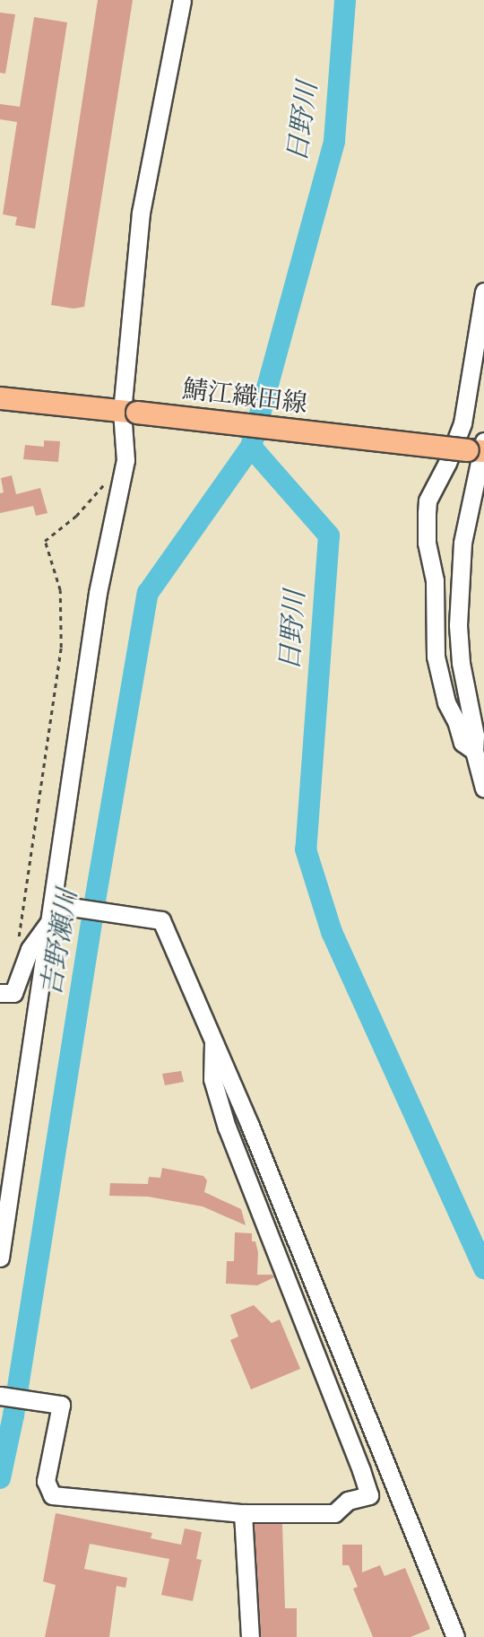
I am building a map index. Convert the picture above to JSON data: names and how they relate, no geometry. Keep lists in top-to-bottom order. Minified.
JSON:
{"streets":{"main road":["鯖江織田線"]},"water":["日野川","吉野瀬川"]}
